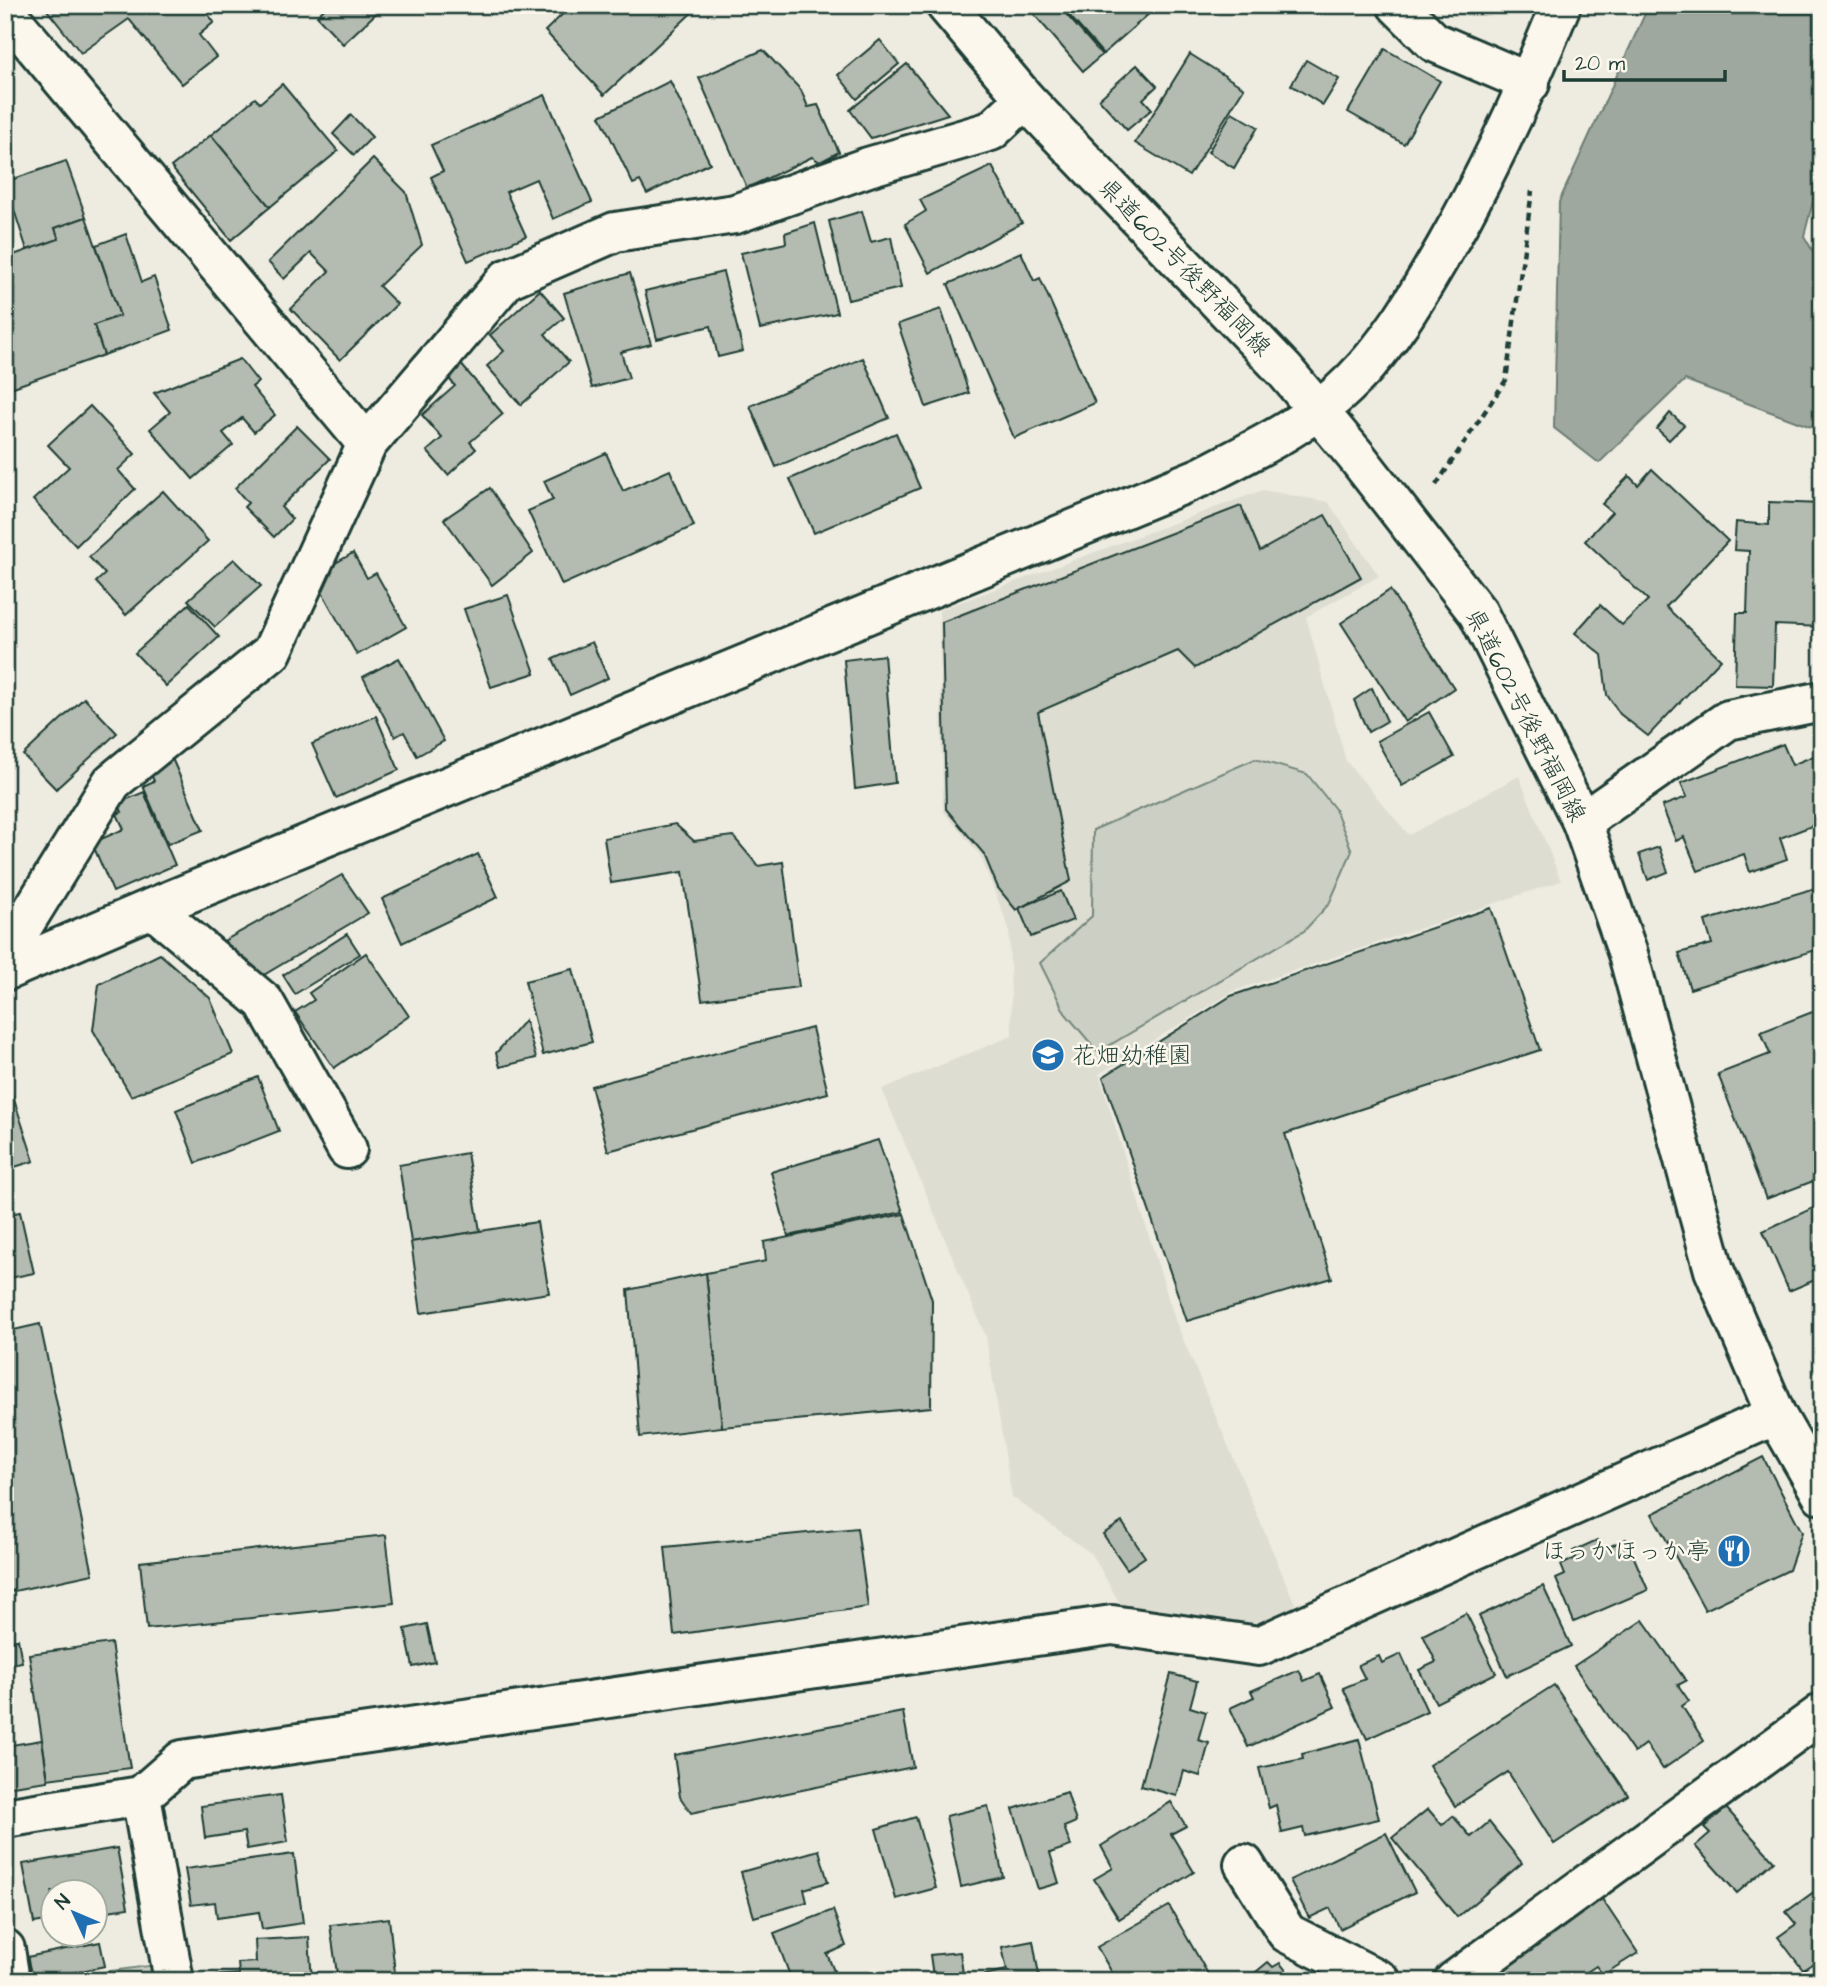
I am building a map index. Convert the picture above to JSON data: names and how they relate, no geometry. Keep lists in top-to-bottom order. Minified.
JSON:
{"streets":{"street":["県道602号後野福岡線"]},"places":{"school or university":["花畑幼稚園"],"restaurant":["ほっかほっか亭"]},"scale_bar":"20 m","north":"top left"}
